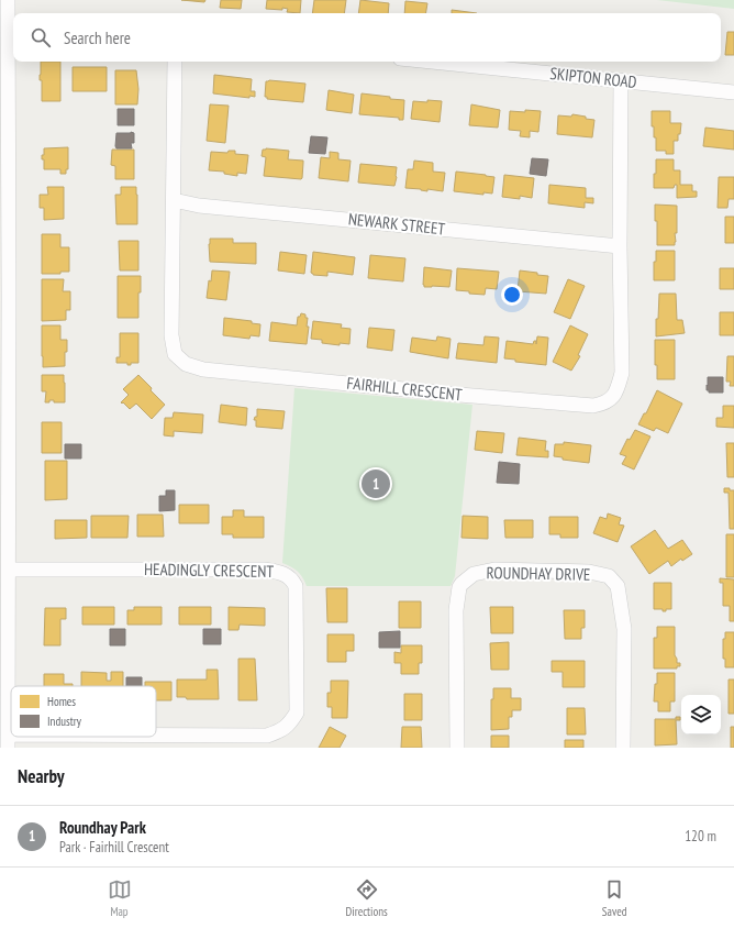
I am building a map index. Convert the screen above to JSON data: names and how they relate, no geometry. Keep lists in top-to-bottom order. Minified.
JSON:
{"streets":{"street":["SKIPTON ROAD","NEWARK STREET","FAIRHILL CRESCENT","HEADINGLY CRESCENT","ROUNDHAY DRIVE"]},"crossings":[["SKIPTON ROAD","FAIRHILL CRESCENT"],["NEWARK STREET","FAIRHILL CRESCENT"]],"legend":["Homes","Industry"],"page":{"search":"Search here","pins":"1","heading":"Nearby","list":[{"mark":"1","name":"Roundhay Park","note":"Park · Fairhill Crescent","value":"120 m"}],"nav":["Map","Directions","Saved"]}}
